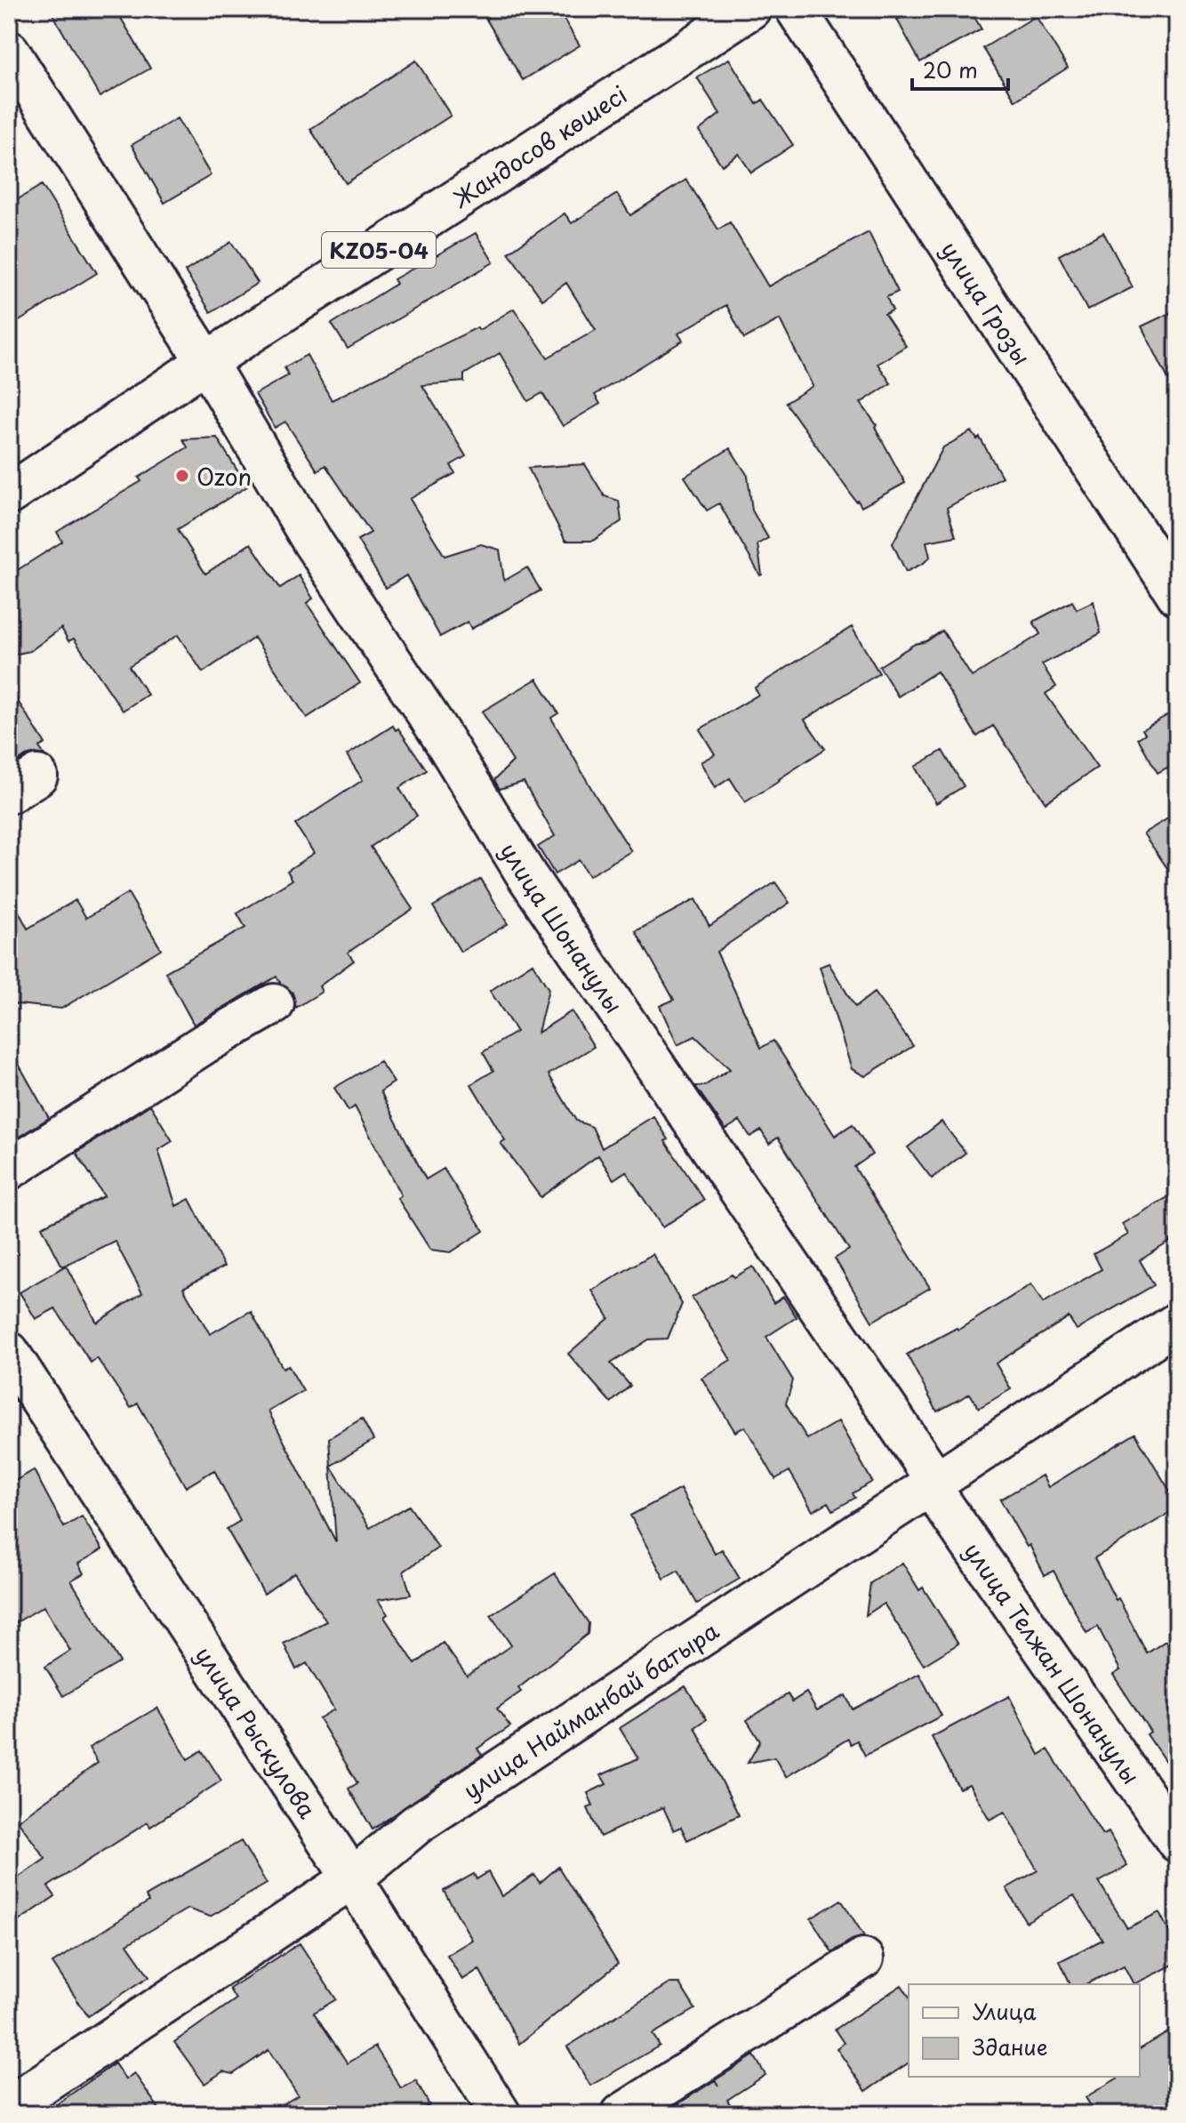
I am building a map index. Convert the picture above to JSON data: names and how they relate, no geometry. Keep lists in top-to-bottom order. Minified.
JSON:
{"streets":{"street":["Жандосов көшесі","KZ05-04","улица Грозы","улица Шонанулы","улица Телжан Шонанулы","улица Найманбай батыра","улица Рыскулова"]},"crossings":[["Жандосов көшесі","улица Шонанулы"],["улица Шонанулы","улица Телжан Шонанулы"],["улица Шонанулы","улица Найманбай батыра"],["улица Телжан Шонанулы","улица Найманбай батыра"],["улица Найманбай батыра","улица Рыскулова"]],"places":["Ozon"],"legend":["Улица","Здание"],"scale_bar":"20 m"}
